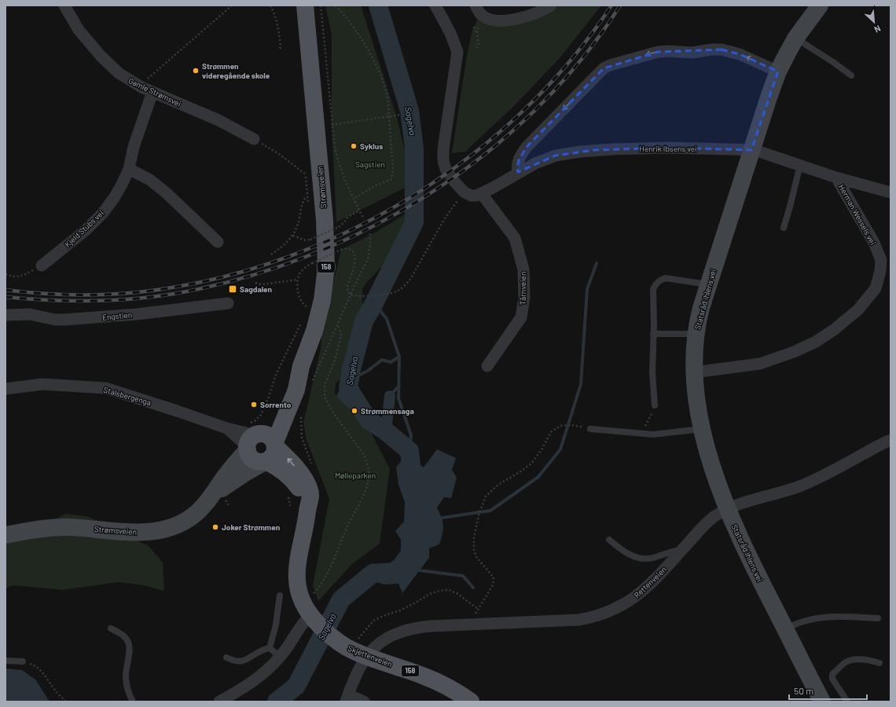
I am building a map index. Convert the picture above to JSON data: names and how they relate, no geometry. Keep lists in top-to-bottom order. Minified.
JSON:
{"streets":{"main road":["Strømsveien","158","Skjettenveien"],"street":["Gamle Strømsvei","Henrik Ibsens vei","Herman Wessels vei","Kjeld Stubs vei","Tårnveien","Statsråd Ihlens vei","Engstien","Stalsbergenga","Rettenveien"]},"crossings":[["Gamle Strømsvei","Kjeld Stubs vei"],["Henrik Ibsens vei","Herman Wessels vei"],["Henrik Ibsens vei","Tårnveien"],["Henrik Ibsens vei","Statsråd Ihlens vei"],["Strømsveien","158"],["Strømsveien","Stalsbergenga"],["Strømsveien","Skjettenveien"],["Herman Wessels vei","Statsråd Ihlens vei"],["158","Stalsbergenga"],["158","Skjettenveien"],["Statsråd Ihlens vei","Rettenveien"],["Stalsbergenga","Skjettenveien"],["Rettenveien","Skjettenveien"]],"water":["Sagelva"],"parks":["Sagstien","Mølleparken"],"places":{"other":["Strømmen videregående skole","Syklus","Sorrento","Strømmensaga","Joker Strømmen"],"transit":["Sagdalen"]},"scale_bar":"50 m","north":"bottom right"}
